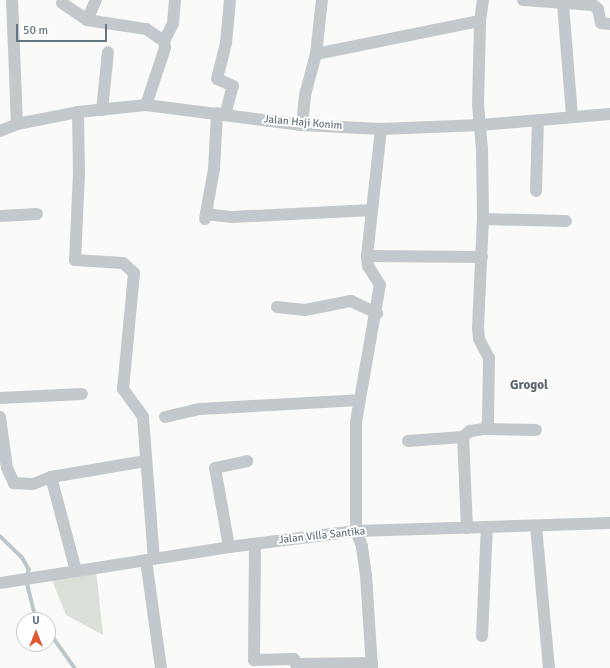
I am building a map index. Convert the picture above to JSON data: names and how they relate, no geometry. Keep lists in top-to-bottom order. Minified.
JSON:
{"streets":{"street":["Jalan Haji Konim","Jalan Villa Santika"]},"districts":["Grogol"],"scale_bar":"50 m","north":"top"}
